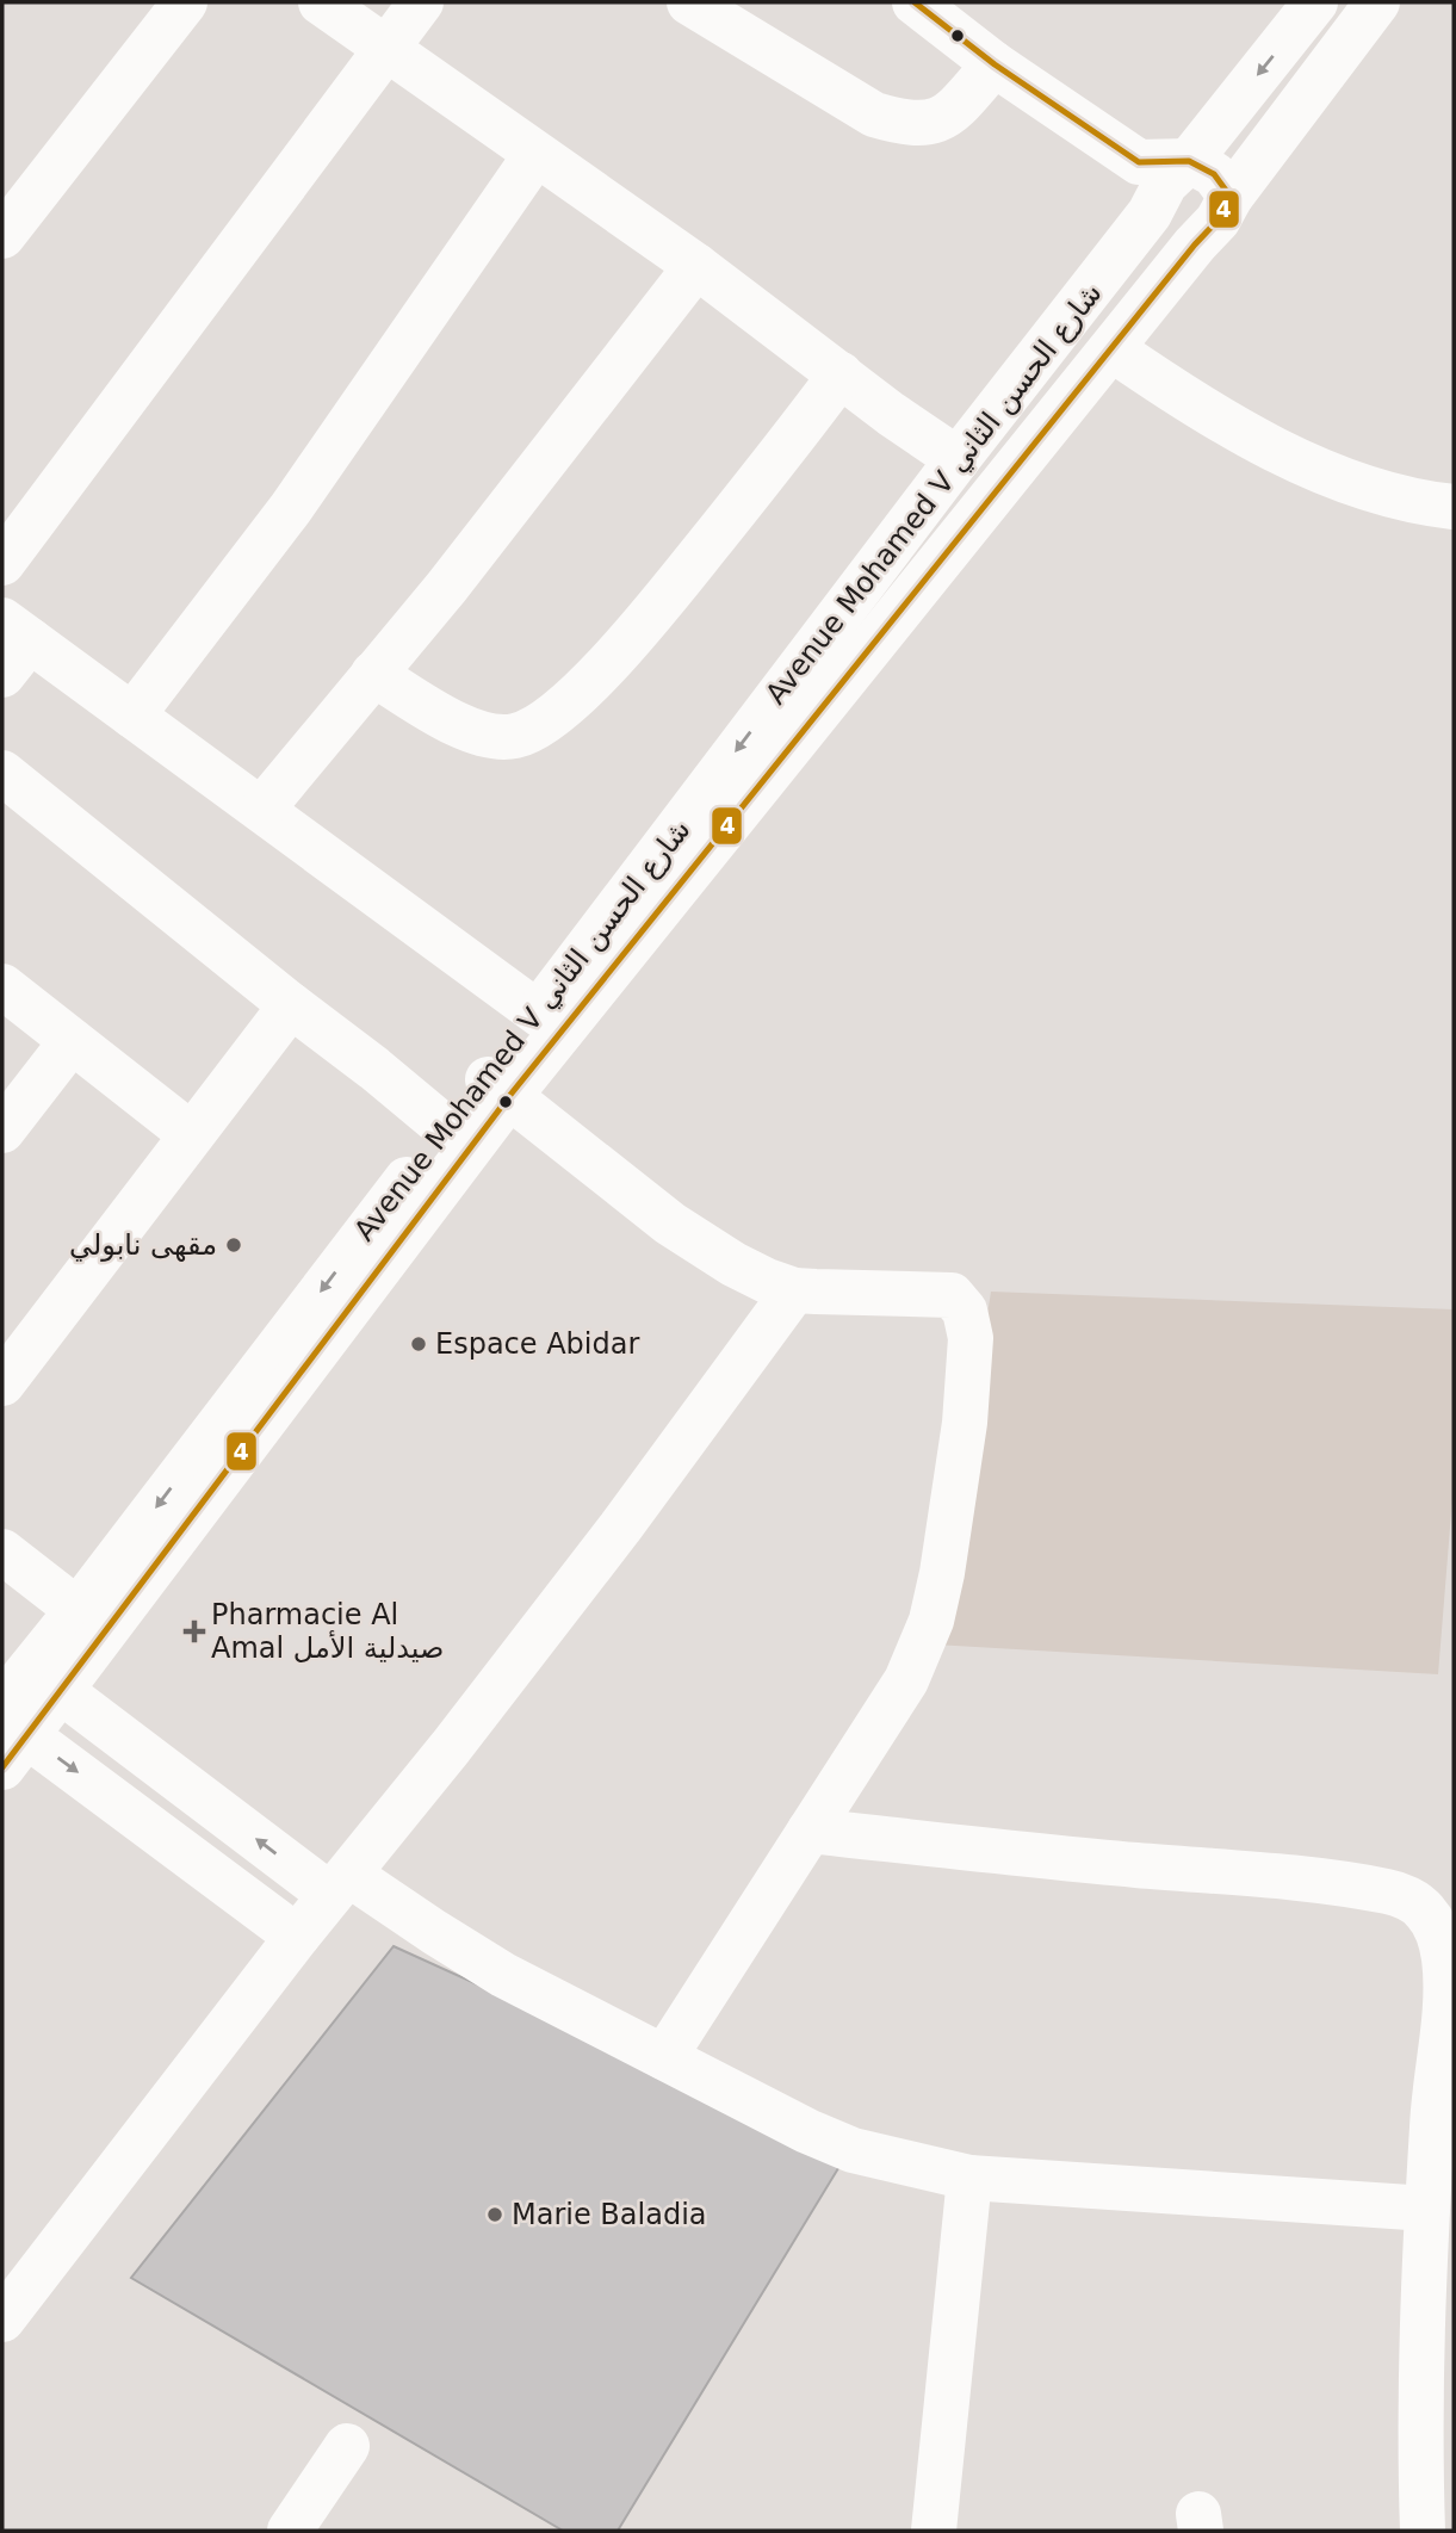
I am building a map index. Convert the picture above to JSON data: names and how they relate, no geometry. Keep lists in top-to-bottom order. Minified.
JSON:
{"streets":{"street":["Avenue Mohamed V شارع الحسن الثاني"]},"places":{"other":["مقهى نابولي","Espace Abidar","Marie Baladia"],"health":["Pharmacie Al Amal صيدلية الأمل"]},"lines":["transit line 4"]}
